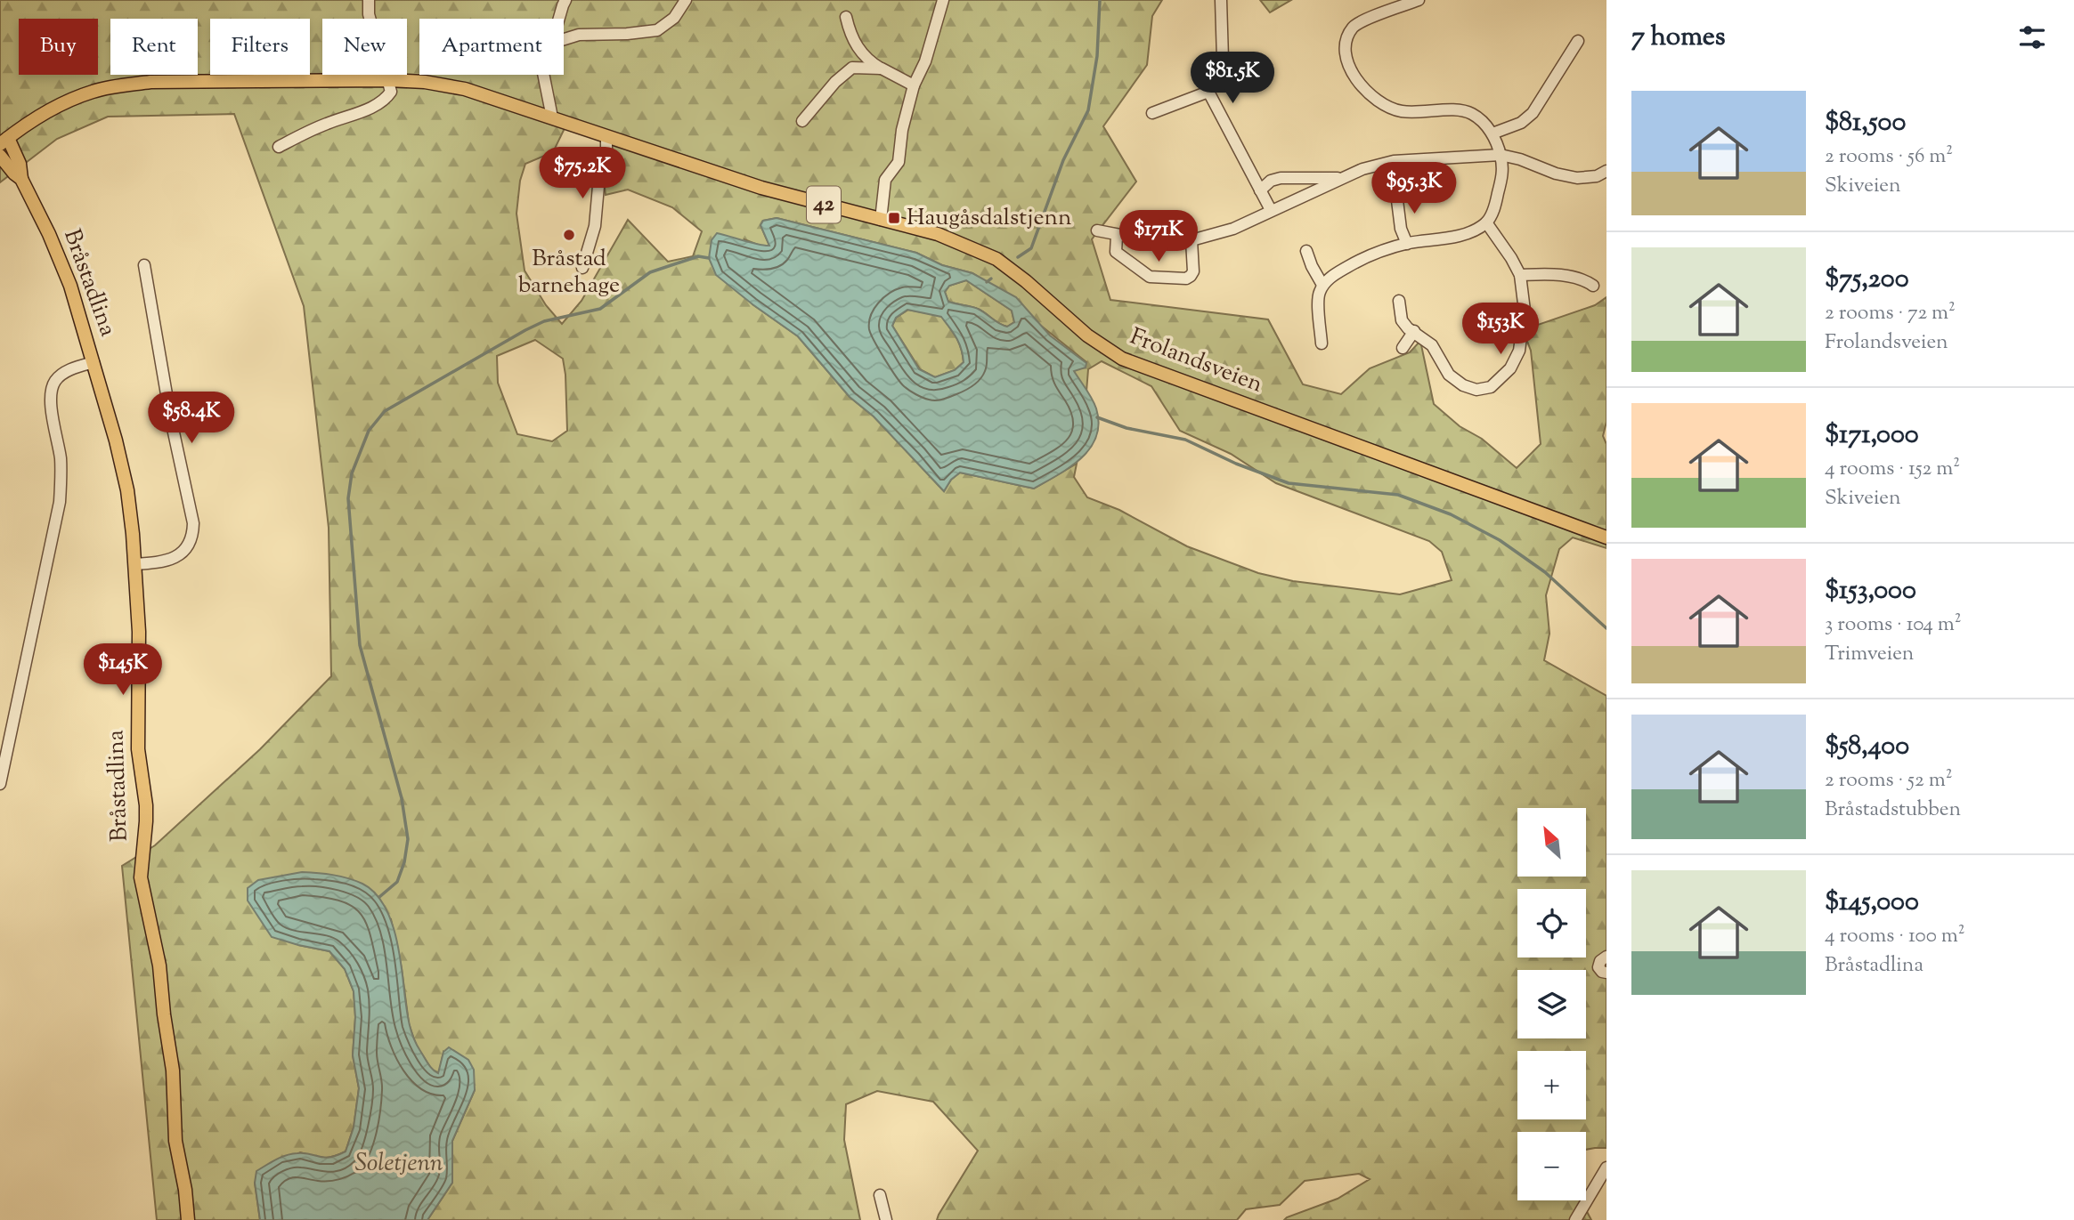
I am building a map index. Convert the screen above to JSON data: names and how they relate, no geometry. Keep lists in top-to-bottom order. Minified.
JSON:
{"streets":{"main road":["42","Bråstadlina","Frolandsveien"]},"crossings":[["Bråstadlina","Frolandsveien"]],"water":["Soletjenn"],"places":{"transit":["Haugåsdalstjenn"],"other":["Bråstad barnehage"]},"north":"top left","page":{"heading":"7 homes","chip":["Buy","Rent","Filters","New","Apartment"],"price":["$81.5K","$75.2K","$95.3K","$171K","$153K","$58.4K","$145K"],"list":[{"name":"$81,500","note":"2 rooms · 56 m² · Skiveien"},{"name":"$75,200","note":"2 rooms · 72 m² · Frolandsveien"},{"name":"$171,000","note":"4 rooms · 152 m² · Skiveien"},{"name":"$153,000","note":"3 rooms · 104 m² · Trimveien"},{"name":"$58,400","note":"2 rooms · 52 m² · Bråstadstubben"},{"name":"$145,000","note":"4 rooms · 100 m² · Bråstadlina"}],"map_buttons":["+","−"]}}
